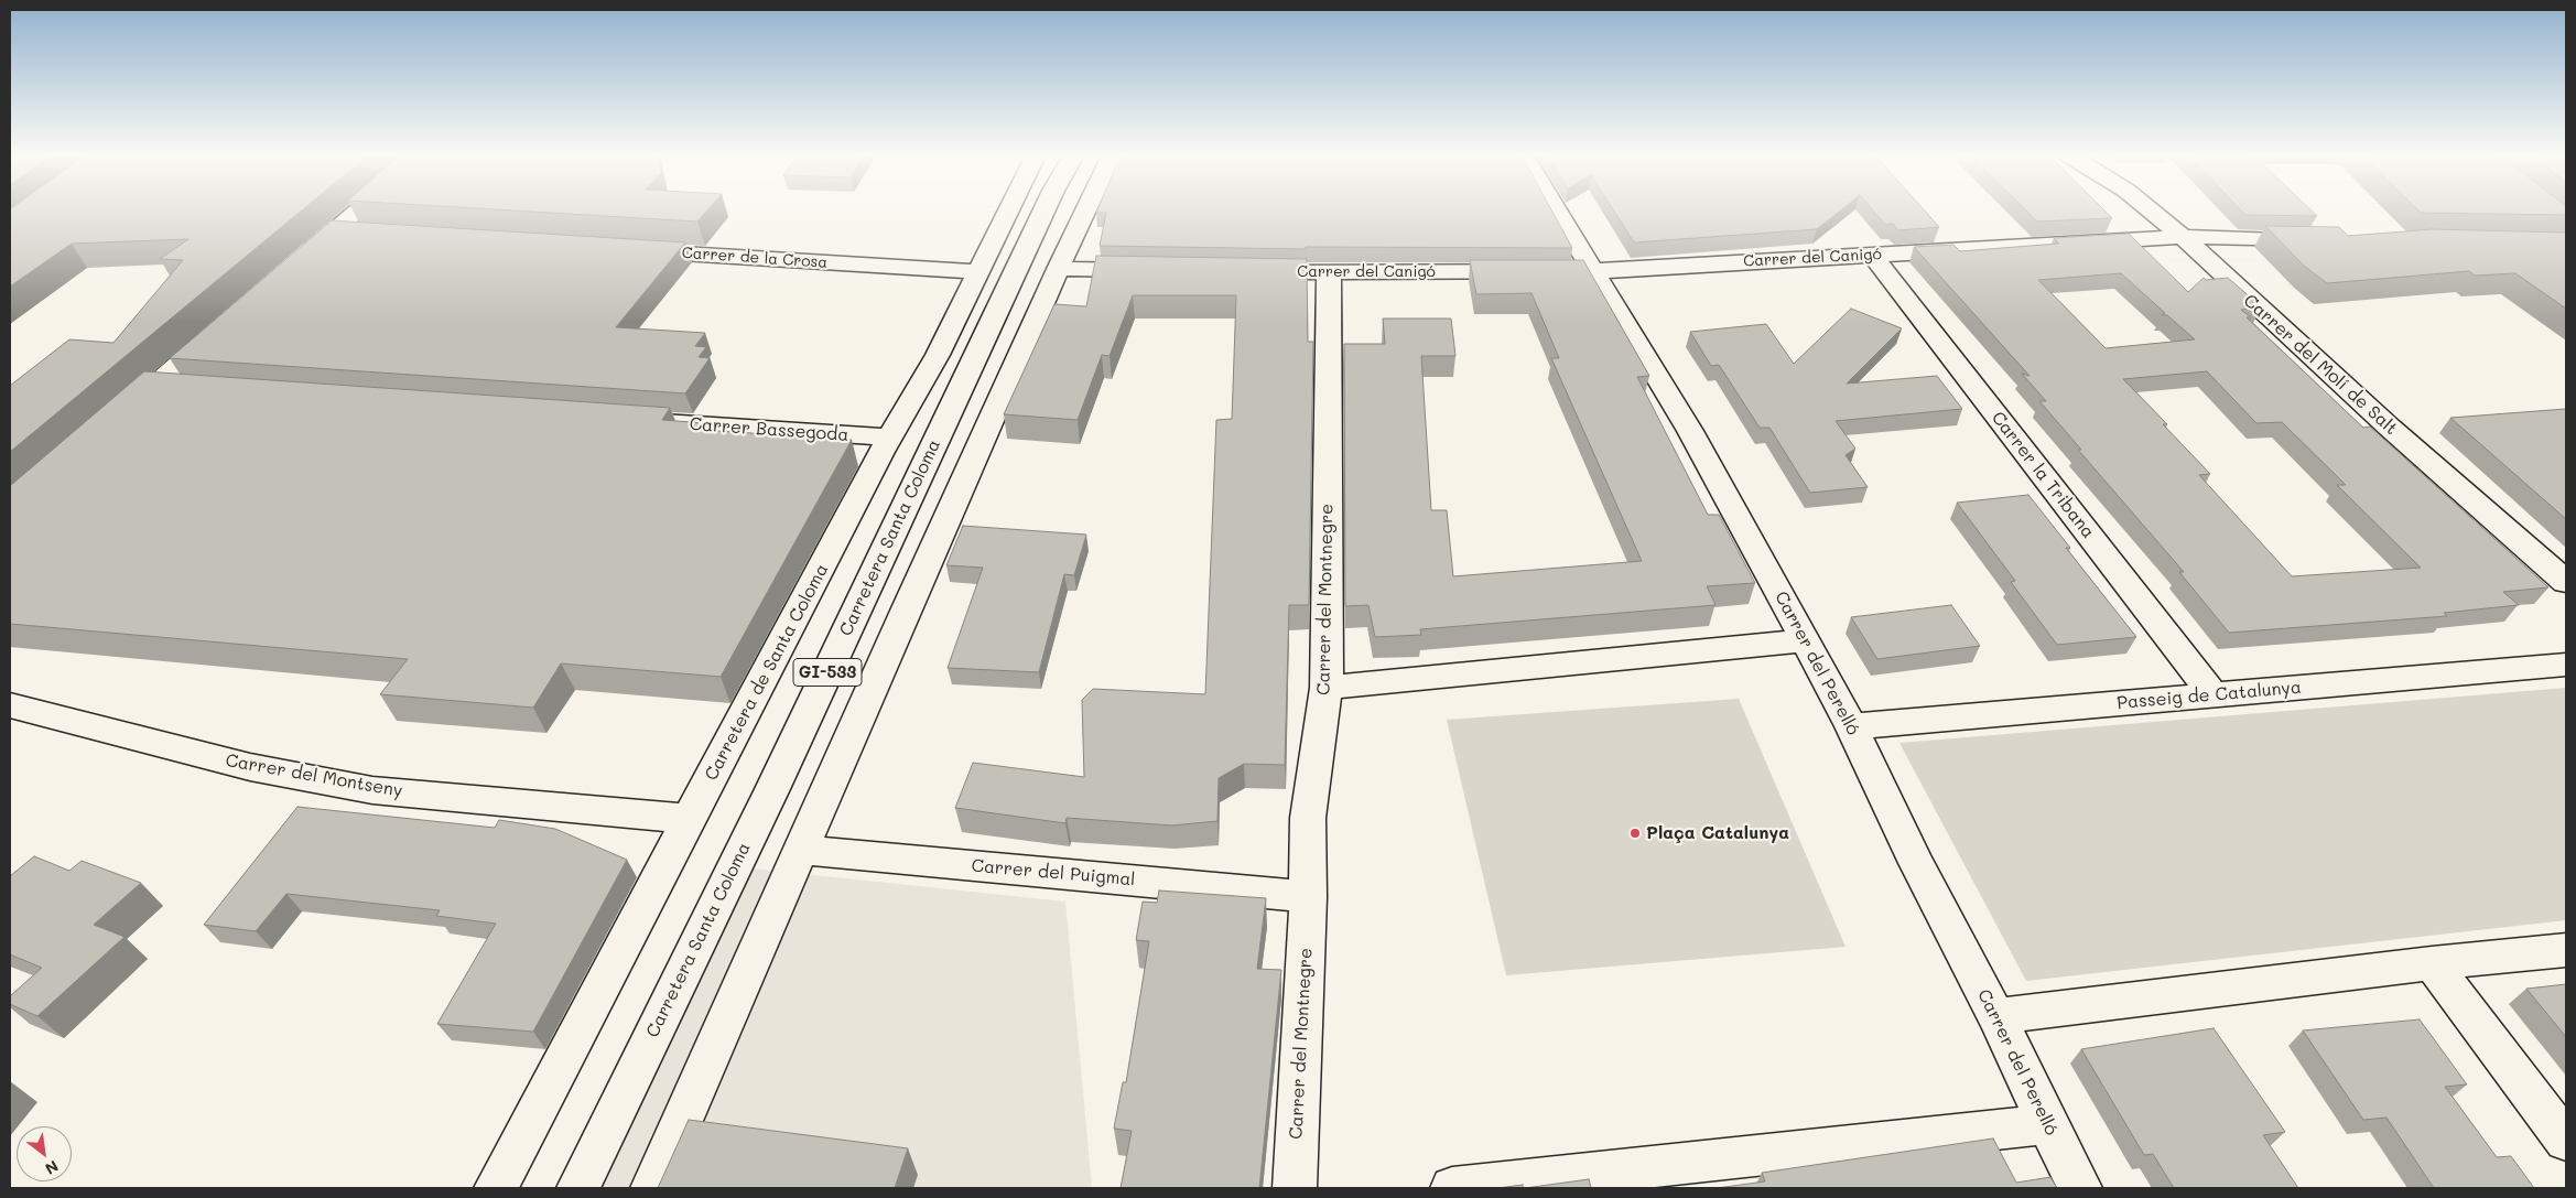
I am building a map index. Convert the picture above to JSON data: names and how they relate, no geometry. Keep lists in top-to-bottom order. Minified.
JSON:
{"streets":{"street":["Carrer de la Crosa","Carrer del Canigó","Carrer del Molí de Salt","Carrer Bassegoda","Carrer la Tribana","Carretera Santa Coloma","Carrer del Montnegre","Carrer del Perelló","Carretera de Santa Coloma","GI-533","Passeig de Catalunya","Carrer del Montseny","Carrer del Puigmal"]},"crossings":[["Carrer de la Crosa","Carretera de Santa Coloma"],["Carrer del Canigó","Carrer del Molí de Salt"],["Carrer del Canigó","Carrer la Tribana"],["Carrer del Canigó","Carrer del Montnegre"],["Carrer del Canigó","Carrer del Perelló"],["Carrer Bassegoda","Carretera de Santa Coloma"],["Carrer la Tribana","Passeig de Catalunya"],["Carrer del Montnegre","Carrer del Puigmal"],["Carrer del Perelló","Passeig de Catalunya"],["Carretera de Santa Coloma","Carrer del Montseny"]],"places":["Plaça Catalunya"],"north":"bottom right"}
